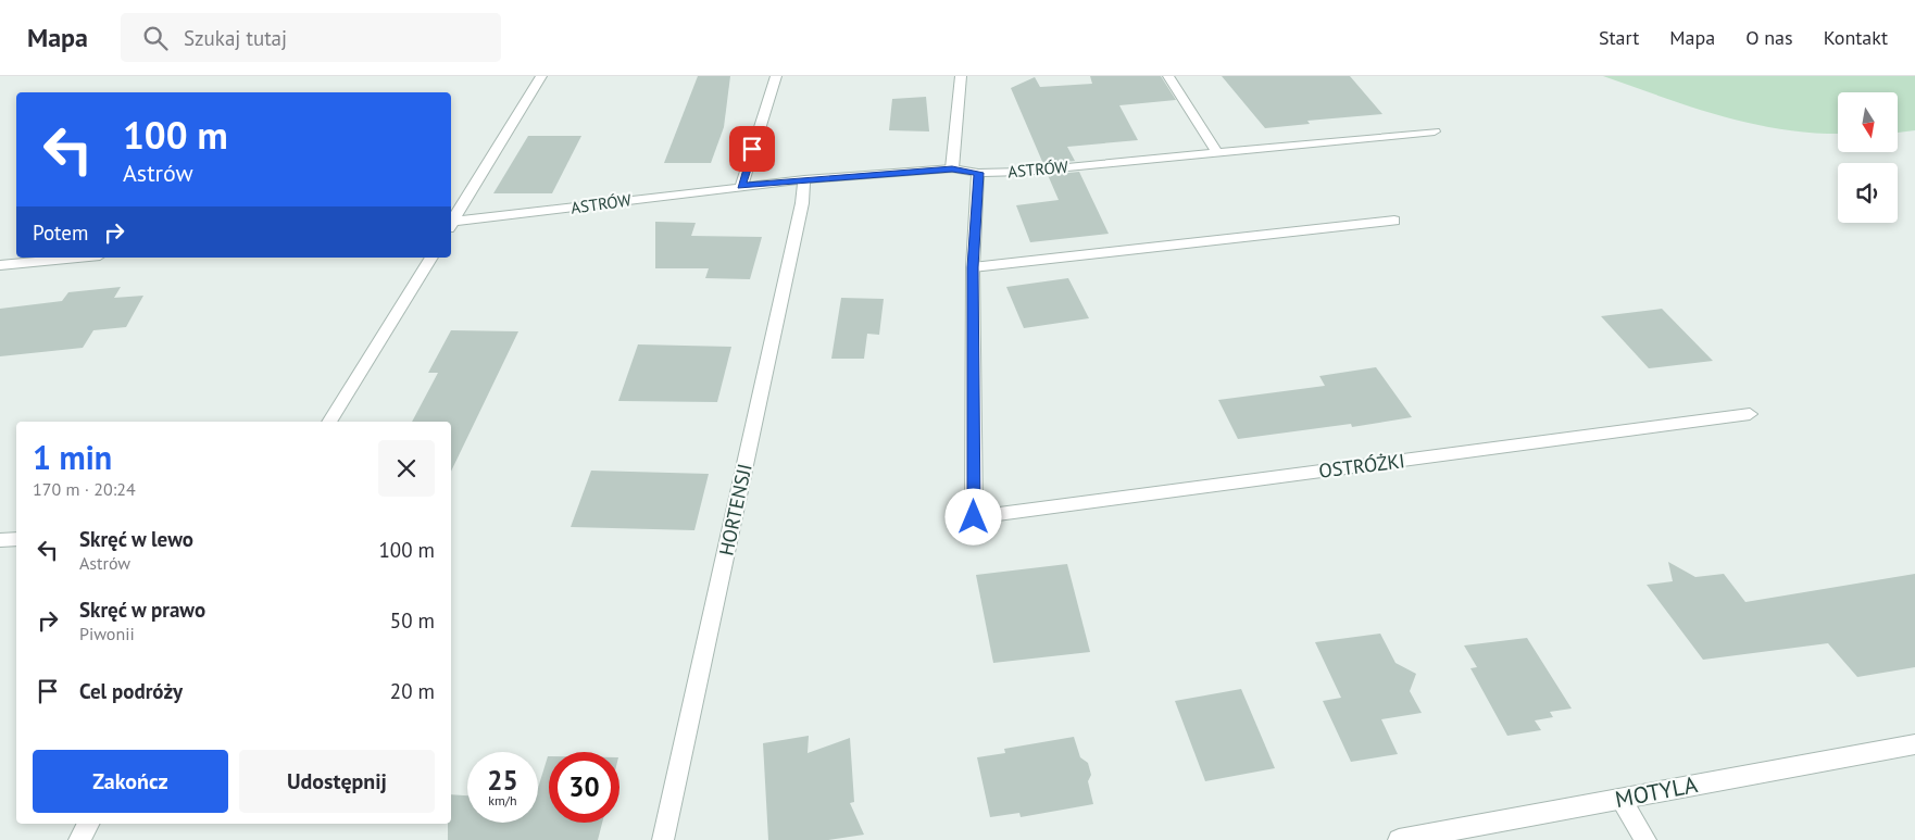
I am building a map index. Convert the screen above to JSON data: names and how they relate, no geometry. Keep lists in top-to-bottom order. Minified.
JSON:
{"streets":{"street":["ASTRÓW","OSTRÓŻKI","HORTENSJI","MOTYLA"]},"crossings":[["ASTRÓW","HORTENSJI"]],"north":"bottom","page":{"header":"Mapa","search":"Szukaj tutaj","nav":["Start","Mapa","O nas","Kontakt"],"turn":["100 m","Astrów"],"then":"Potem","heading":["1 min","170 m · 20:24"],"list":[{"name":"Skręć w lewo","note":"Astrów","value":"100 m"},{"name":"Skręć w prawo","note":"Piwonii","value":"50 m"},{"name":"Cel podróży","value":"20 m"}],"buttons":["Zakończ","Udostępnij"],"speed":"25 km/h","limit":"30"}}
